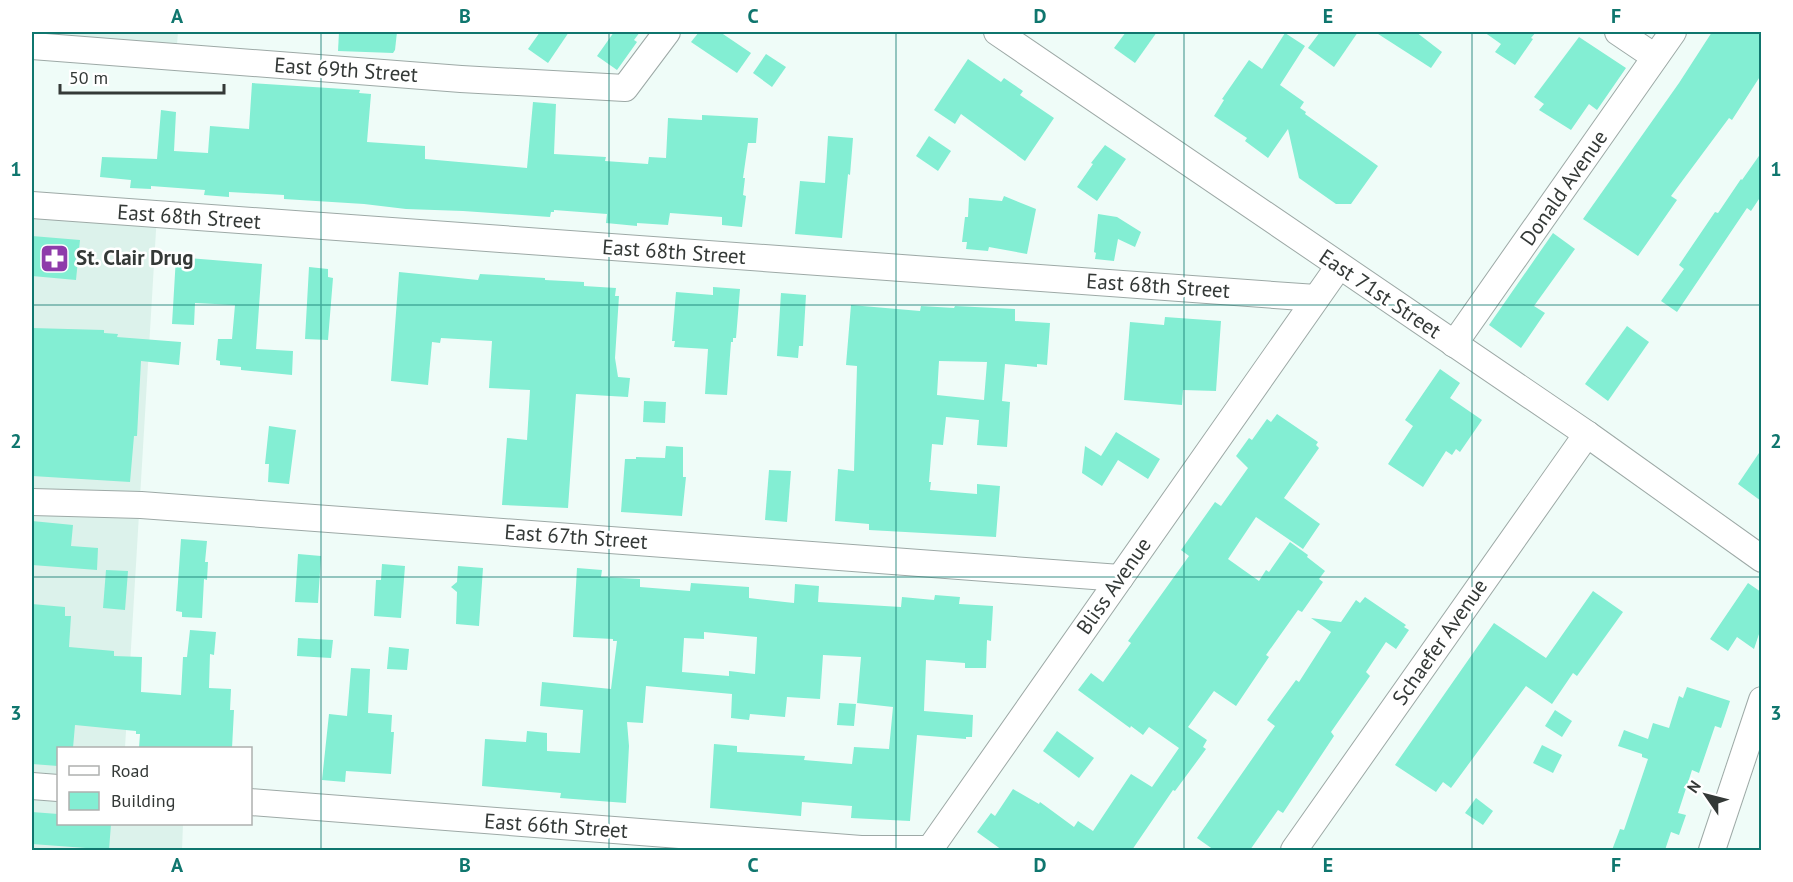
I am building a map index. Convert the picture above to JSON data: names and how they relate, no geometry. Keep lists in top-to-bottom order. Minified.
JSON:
{"streets":{"street":["East 69th Street","Donald Avenue","East 68th Street","East 71st Street","East 67th Street","Bliss Avenue","Schaefer Avenue","East 66th Street"]},"crossings":[["Donald Avenue","East 71st Street"],["East 68th Street","Bliss Avenue"],["East 71st Street","Bliss Avenue"],["East 71st Street","Schaefer Avenue"],["East 67th Street","Bliss Avenue"],["Bliss Avenue","East 66th Street"]],"places":{"pharmacy":["St. Clair Drug"]},"legend":["Road","Building"],"scale_bar":"50 m","north":"top left","grid":{"columns":["A","B","C","D","E","F"],"rows":["1","2","3"]}}
